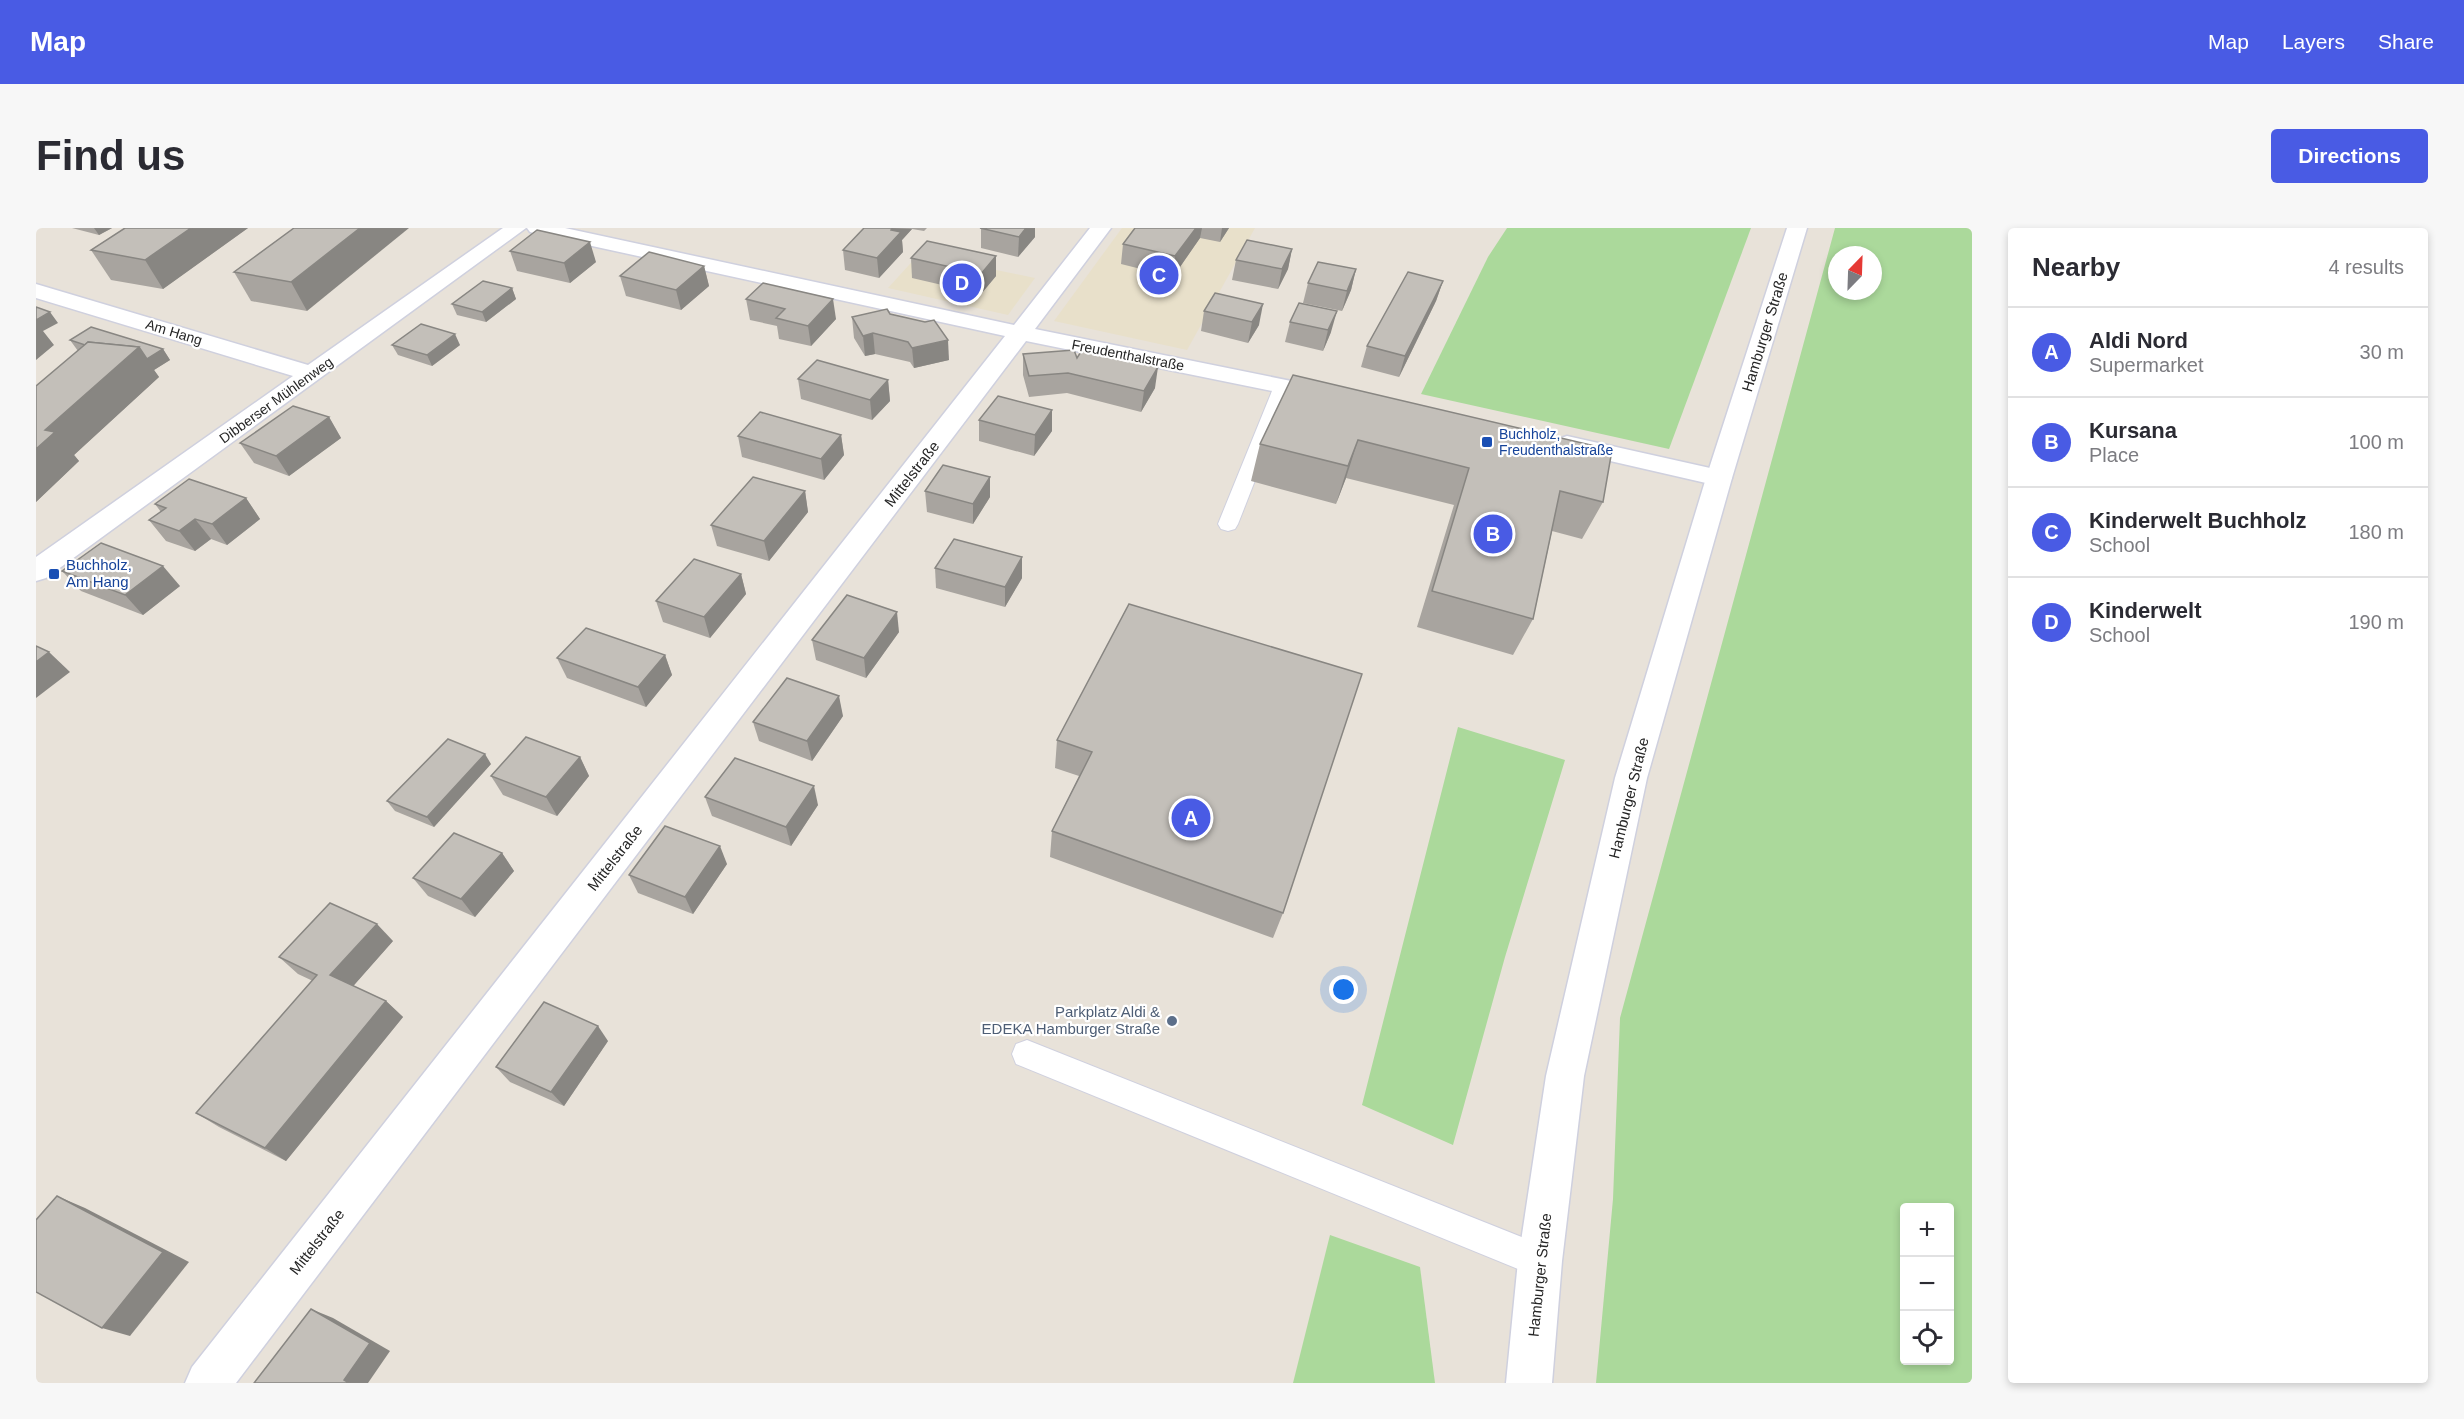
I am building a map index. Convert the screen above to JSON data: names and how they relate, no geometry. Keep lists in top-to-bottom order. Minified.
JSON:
{"streets":{"street":["Am Hang","Hamburger Straße","Freudenthalstraße","Dibberser Mühlenweg","Mittelstraße"]},"crossings":[["Am Hang","Dibberser Mühlenweg"],["Freudenthalstraße","Mittelstraße"]],"places":{"transit":["Buchholz, Freudenthalstraße","Buchholz, Am Hang"],"other":["Parkplatz Aldi & EDEKA Hamburger Straße"]},"north":"top right","page":{"header":"Map","nav":["Map","Layers","Share"],"buttons":"Directions","title":"Find us","heading":["Nearby","4 results"],"pins":["C","D","B","A"],"list":[{"mark":"A","name":"Aldi Nord","note":"Supermarket","value":"30 m"},{"mark":"B","name":"Kursana","note":"Place","value":"100 m"},{"mark":"C","name":"Kinderwelt Buchholz","note":"School","value":"180 m"},{"mark":"D","name":"Kinderwelt","note":"School","value":"190 m"}],"map_buttons":["+","−"]}}
